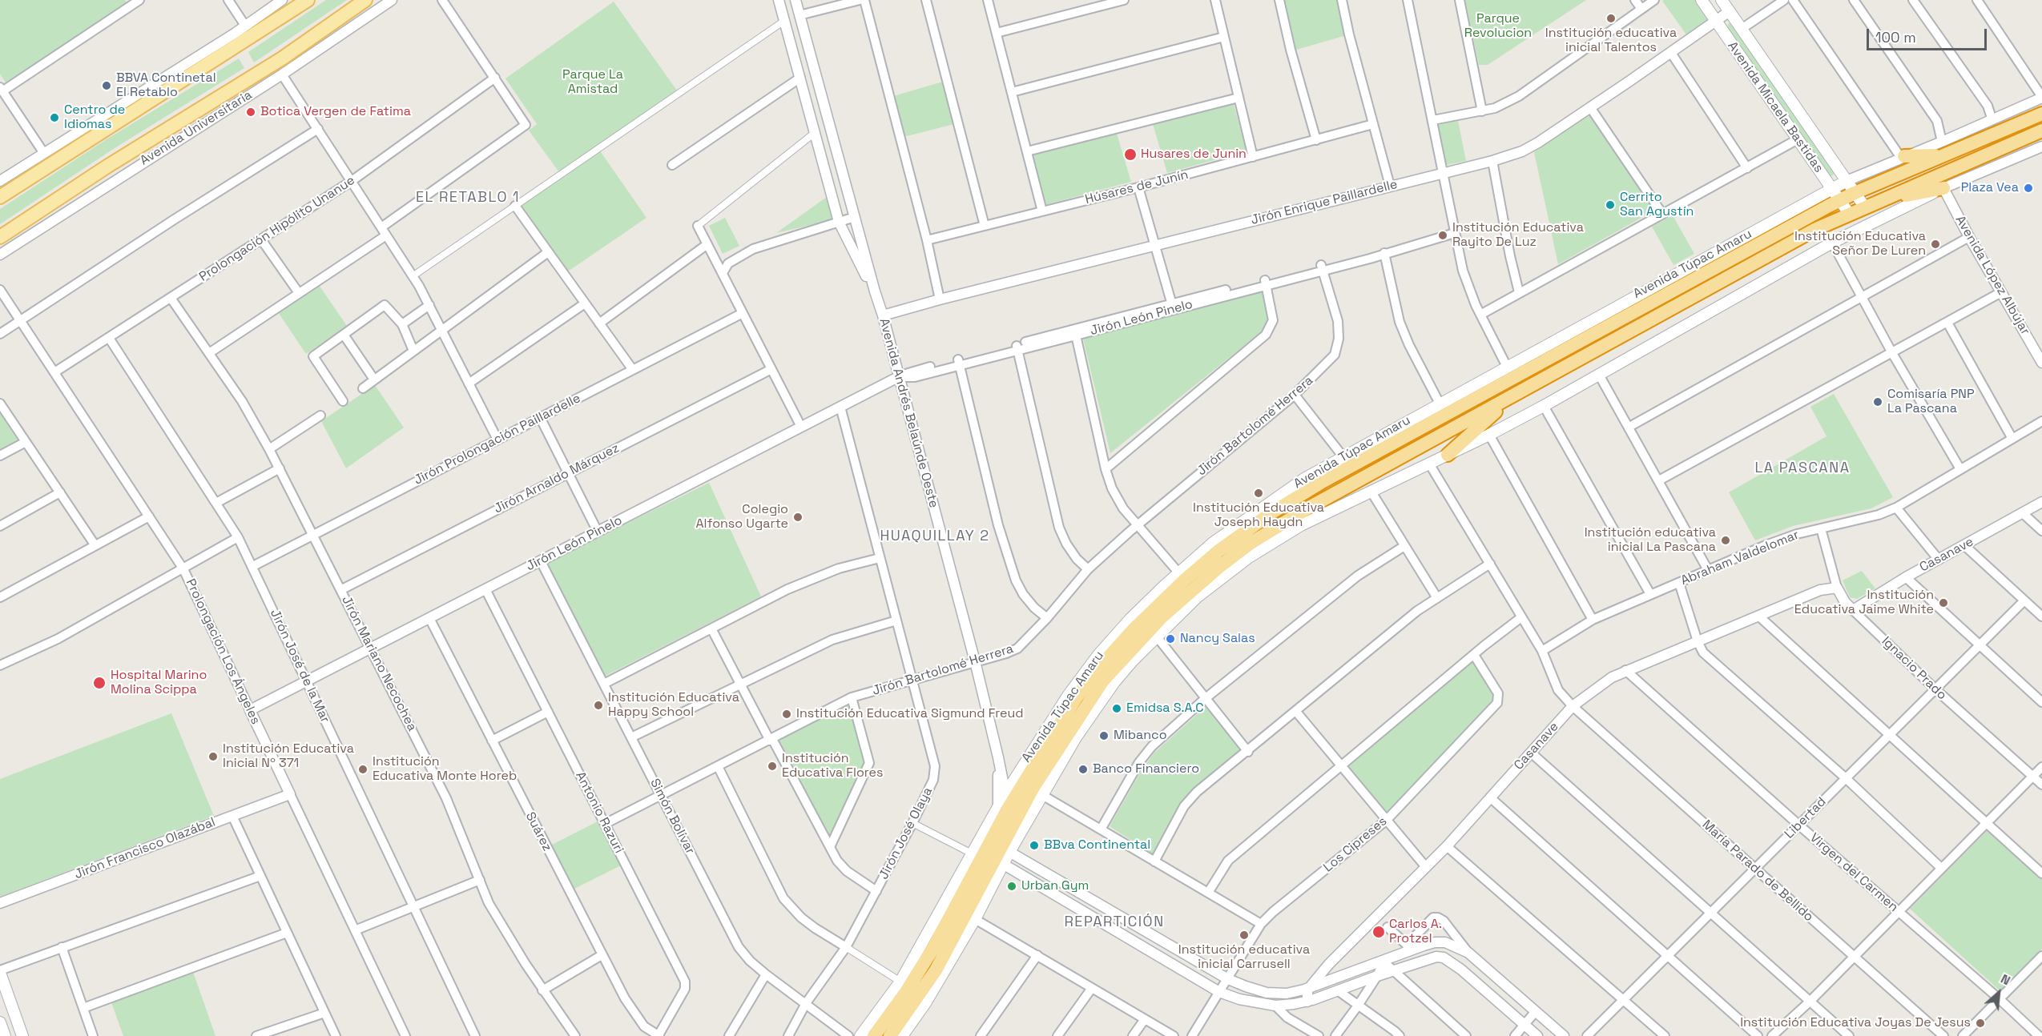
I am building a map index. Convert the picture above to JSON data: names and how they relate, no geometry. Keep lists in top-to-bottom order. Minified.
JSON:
{"streets":{"highway":["Avenida Túpac Amaru"],"main road":["Avenida Micaela Bastidas","Avenida Universitaria"],"street":["Húsares de Junín","Jirón Enrique Paillardelle","Prolongación Hipólito Unanue","Avenida López Albújar","Jirón León Pinelo","Avenida Andrés Belaúnde Oeste","Jirón Bartolomé Herrera","Jirón Prolongación Paillardelle","Jirón Arnaldo Márquez","Casanave","Abraham Valdelomar","Prolongación Los Ángeles","Jirón Mariano Necochea","Jirón José de la Mar","Ignacio Prado","Antonio Razuri","Simón Bolívar","Libertad","Suárez","Jirón José Olaya","Los Cipreses","Jirón Francisco Olazábal","María Parado de Bellido","Virgen del Carmen"]},"crossings":[["Avenida Micaela Bastidas","Jirón Enrique Paillardelle"],["Avenida Micaela Bastidas","Avenida Túpac Amaru"],["Jirón Enrique Paillardelle","Avenida Andrés Belaúnde Oeste"],["Prolongación Hipólito Unanue","Prolongación Los Ángeles"],["Prolongación Hipólito Unanue","Jirón Mariano Necochea"],["Prolongación Hipólito Unanue","Jirón José de la Mar"],["Avenida Túpac Amaru","Avenida López Albújar"],["Avenida Túpac Amaru","Avenida Andrés Belaúnde Oeste"],["Avenida Túpac Amaru","María Parado de Bellido"],["Jirón León Pinelo","Avenida Andrés Belaúnde Oeste"],["Jirón León Pinelo","Jirón Bartolomé Herrera"],["Jirón León Pinelo","Prolongación Los Ángeles"],["Jirón León Pinelo","Jirón Mariano Necochea"],["Jirón León Pinelo","Jirón José de la Mar"],["Jirón León Pinelo","Antonio Razuri"],["Jirón León Pinelo","Simón Bolívar"],["Jirón León Pinelo","Suárez"],["Jirón León Pinelo","Jirón José Olaya"],["Avenida Andrés Belaúnde Oeste","Jirón Bartolomé Herrera"],["Jirón Bartolomé Herrera","Antonio Razuri"],["Jirón Bartolomé Herrera","Simón Bolívar"],["Jirón Bartolomé Herrera","Jirón José Olaya"],["Jirón Prolongación Paillardelle","Jirón Mariano Necochea"],["Jirón Prolongación Paillardelle","Jirón José de la Mar"],["Jirón Arnaldo Márquez","Jirón Mariano Necochea"],["Casanave","Ignacio Prado"],["Casanave","María Parado de Bellido"],["Casanave","Virgen del Carmen"],["Abraham Valdelomar","Ignacio Prado"],["Abraham Valdelomar","María Parado de Bellido"],["Prolongación Los Ángeles","Jirón Francisco Olazábal"],["Ignacio Prado","Libertad"],["Antonio Razuri","Suárez"],["Simón Bolívar","Jirón José Olaya"],["Libertad","María Parado de Bellido"],["Libertad","Virgen del Carmen"]],"districts":["EL RETABLO 1","LA PASCANA","HUAQUILLAY 2","REPARTICIÓN"],"parks":["Parque Revolucion","Parque La Amistad"],"places":["Institución educativa inicial Talentos","BBVA Continetal El Retablo","Botica Vergen de Fatima","Centro de Idiomas","Husares de Junin","Plaza Vea","Cerrito San Agustín","Institución Educativa Rayito De Luz","Institución Educativa Señor De Luren","Comisaría PNP La Pascana","Institución Educativa Joseph Haydn","Colegio Alfonso Ugarte","Institución educativa inicial La Pascana","Institución Educativa Jaime White","Nancy Salas","Hospital Marino Molina Scippa","Institución Educativa Happy School","Emidsa S.A.C","Institución Educativa Sigmund Freud","Mibanco","Institución Educativa Inicial Nº 371","Institución Educativa Flores","Institución Educativa Monte Horeb","Banco Financiero","BBva Continental","Urban Gym","Carlos A. Protzel","Institución educativa inicial Carrusell","Institución Educativa Joyas De Jesus"],"scale_bar":"100 m","north":"top right"}
